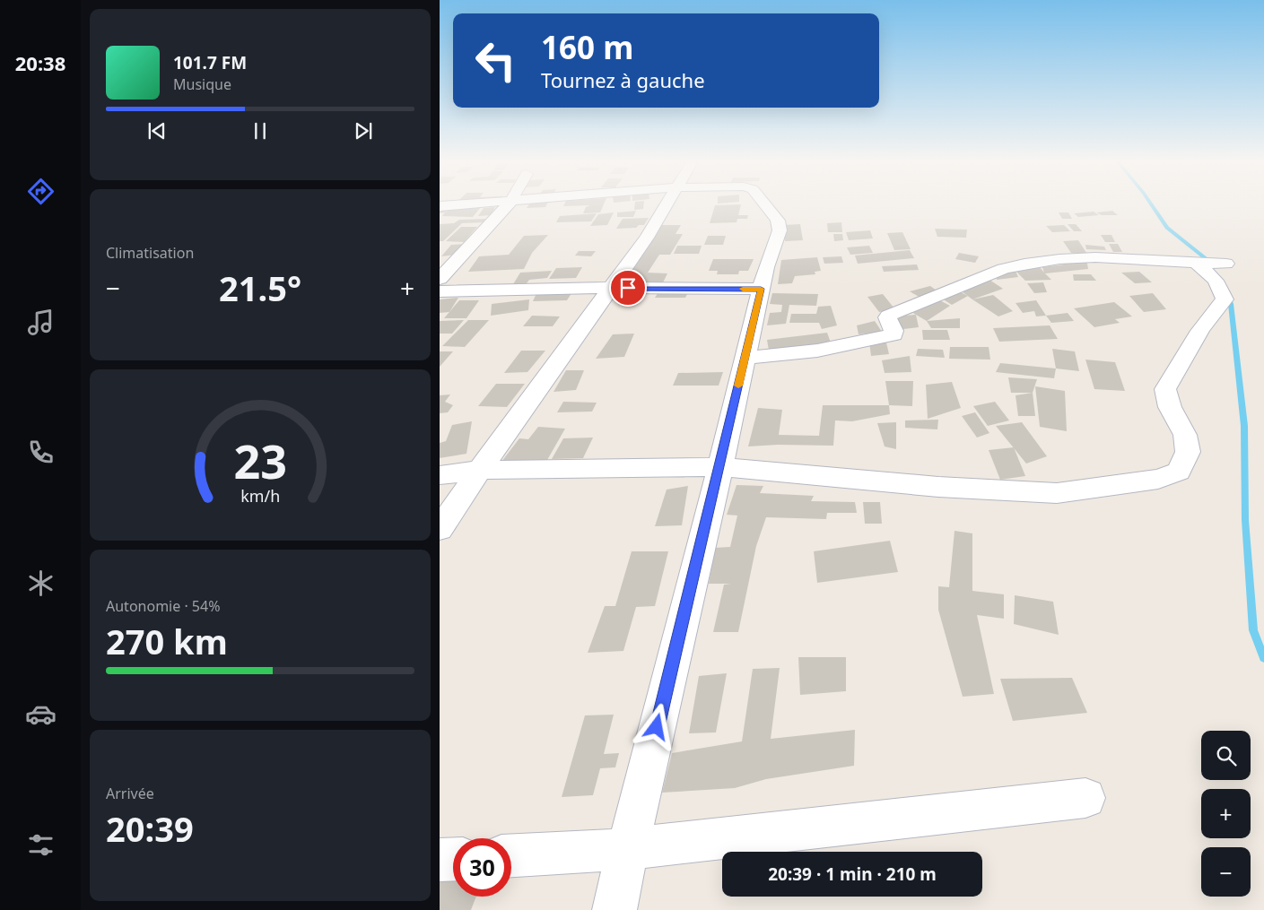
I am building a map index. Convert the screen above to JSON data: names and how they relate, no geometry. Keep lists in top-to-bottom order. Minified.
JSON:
{"page":{"tabs":"20:38","turn":["160 m","Tournez à gauche"],"song":["101.7 FM","Musique"],"tile":["Climatisation",["Autonomie · 54%","270 km"],["Arrivée","20:39"]],"heat":["−","21.5°","+"],"map_buttons":["+","−"],"limit":"30","trip":"20:39 · 1 min · 210 m","gauge":["23","km/h"]}}
